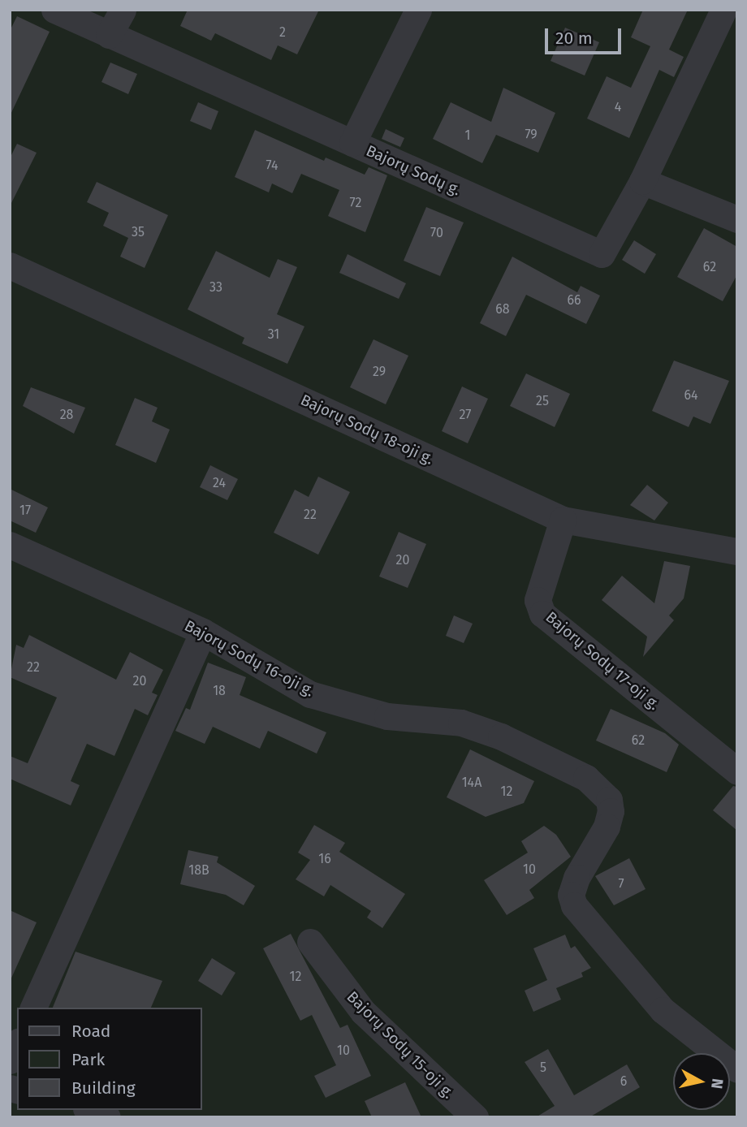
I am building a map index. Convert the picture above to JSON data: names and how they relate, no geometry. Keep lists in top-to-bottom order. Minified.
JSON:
{"streets":{"street":["Bajorų Sodų g.","Bajorų Sodų 18-oji g.","Bajorų Sodų 16-oji g.","Bajorų Sodų 17-oji g.","Bajorų Sodų 15-oji g."]},"crossings":[["Bajorų Sodų 18-oji g.","Bajorų Sodų 17-oji g."]],"house_numbers":["2","4","79","1","74","72","35","70","62","33","66","68","31","29","64","25","28","27","24","17","22","20","22","20","18","62","14A","12","16","10","18B","7","12","10","5","6"],"legend":["Road","Park","Building"],"scale_bar":"20 m","north":"right"}
